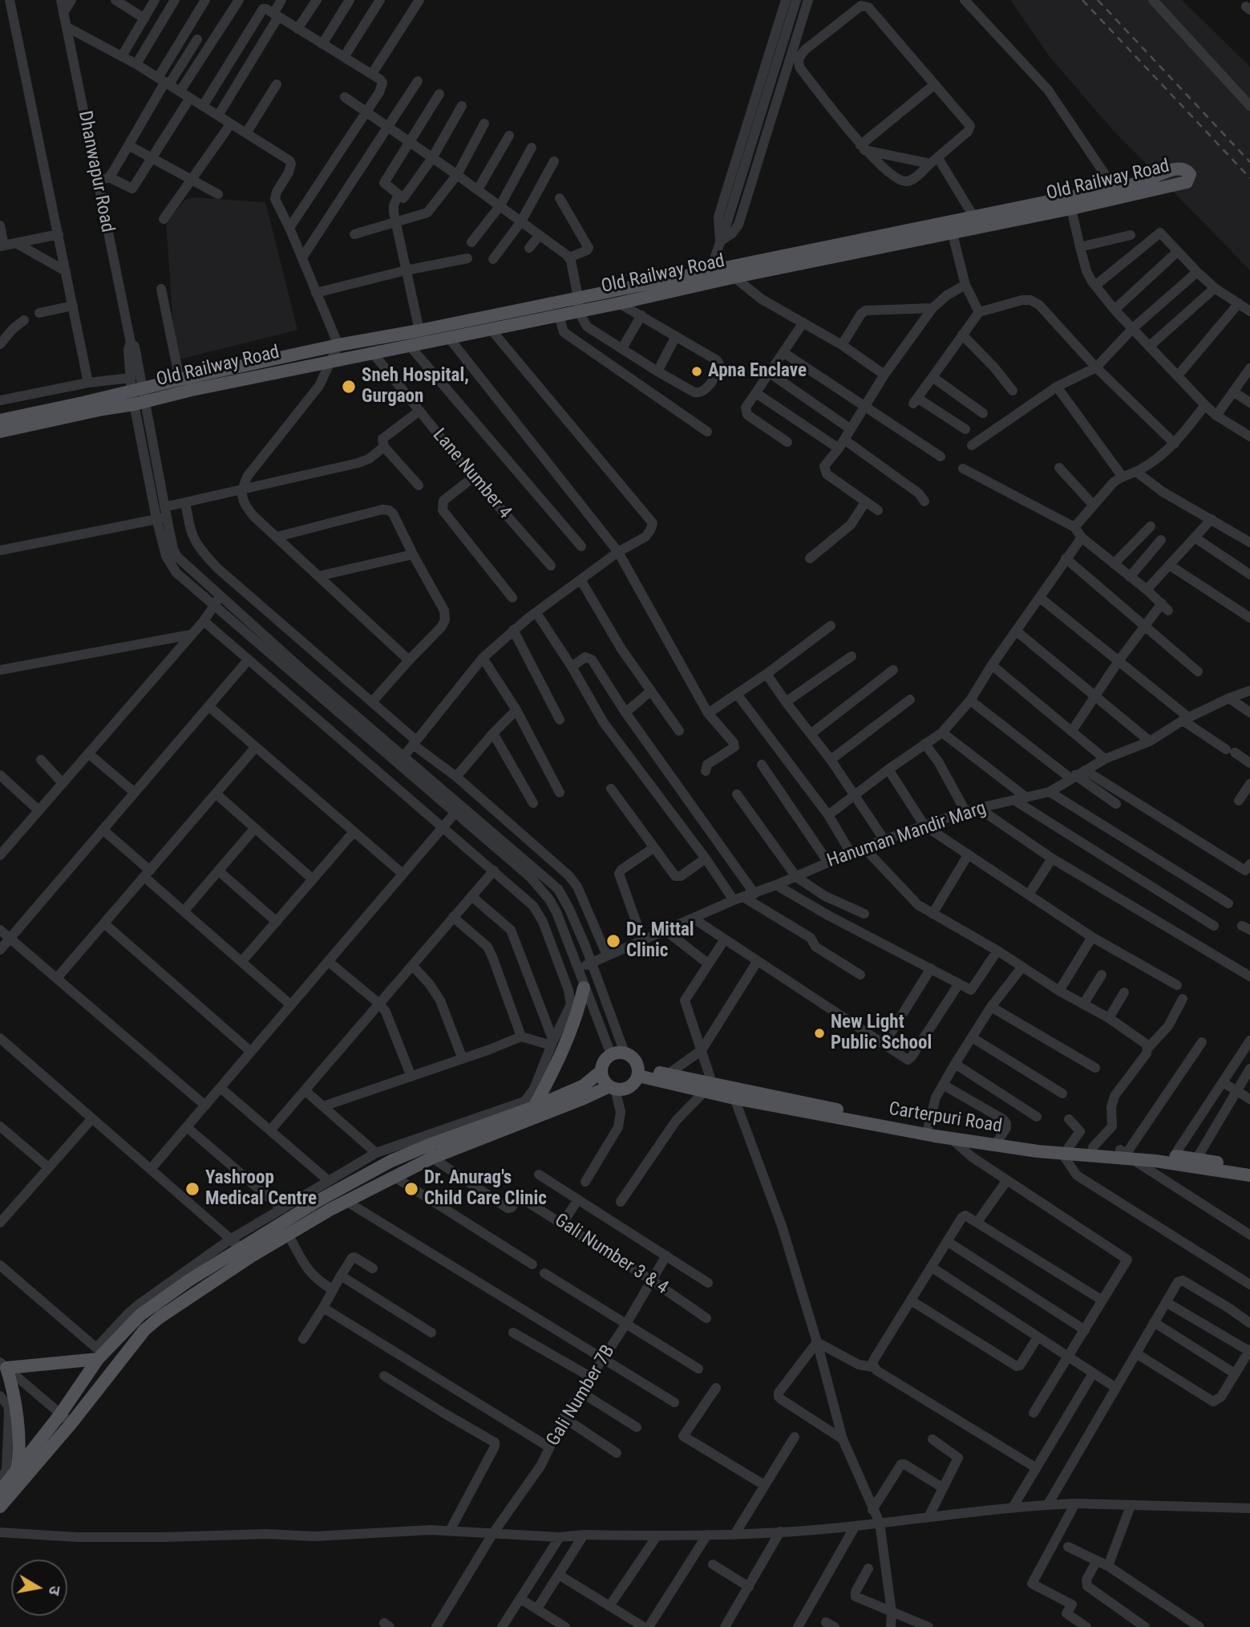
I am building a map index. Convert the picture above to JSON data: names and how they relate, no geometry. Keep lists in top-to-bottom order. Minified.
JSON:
{"streets":{"main road":["Old Railway Road","Carterpuri Road"],"street":["Dhanwapur Road","Lane Number 4","Hanuman Mandir Marg","Gali Number 3 & 4","Gali Number 7B"]},"crossings":[["Dhanwapur Road","Old Railway Road"],["Old Railway Road","Lane Number 4"],["Gali Number 3 & 4","Gali Number 7B"]],"places":["Apna Enclave","Sneh Hospital, Gurgaon","Dr. Mittal Clinic","New Light Public School","Yashroop Medical Centre","Dr. Anurag's Child Care Clinic"],"north":"right"}
